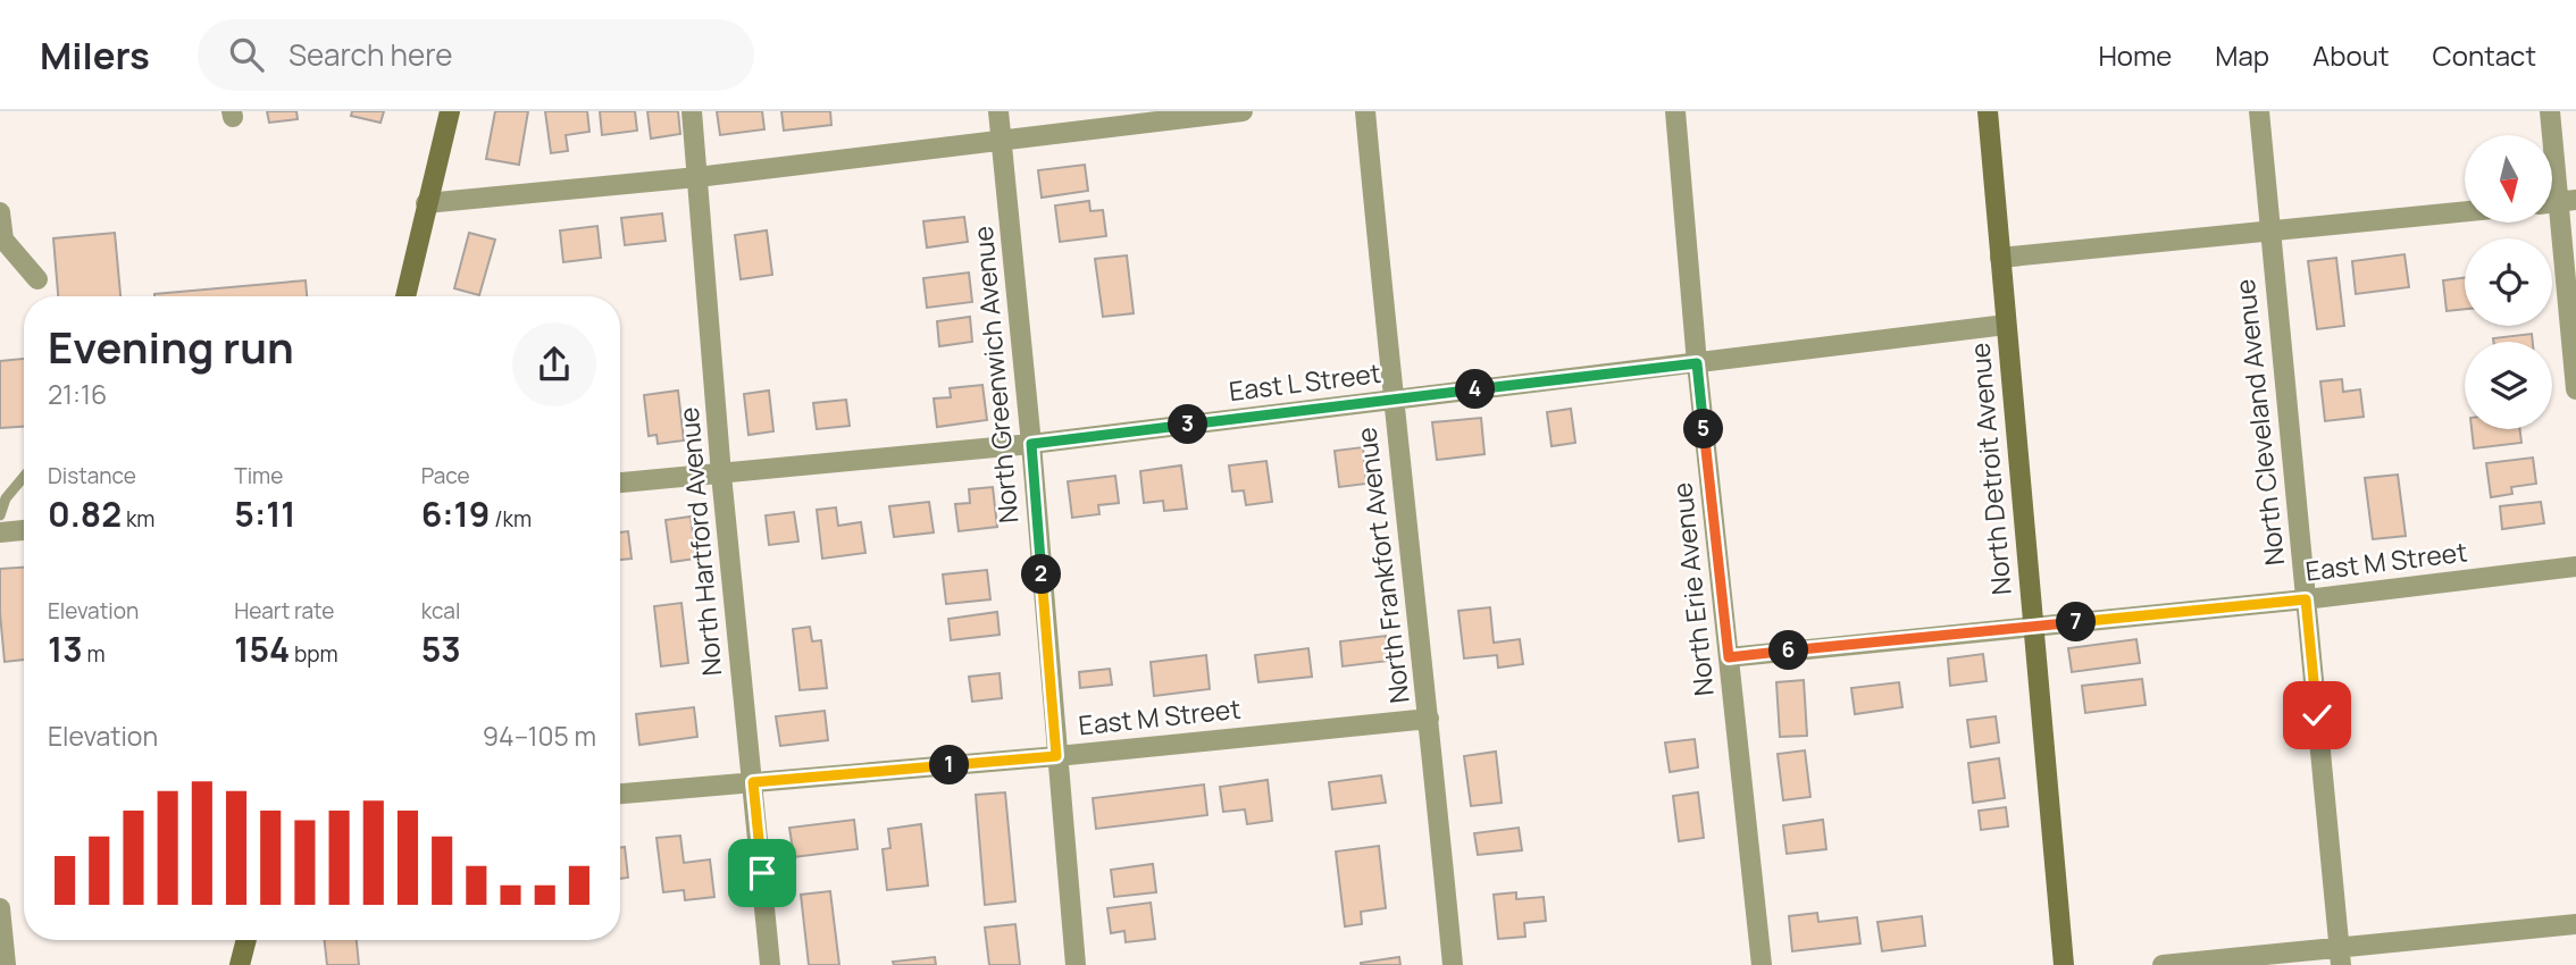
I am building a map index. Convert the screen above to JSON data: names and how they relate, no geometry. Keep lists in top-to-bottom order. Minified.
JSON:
{"streets":{"street":["North Greenwich Avenue","East L Street","North Cleveland Avenue","North Detroit Avenue","North Hartford Avenue","East M Street","North Frankfort Avenue","North Erie Avenue"]},"crossings":[["North Greenwich Avenue","East L Street"],["North Greenwich Avenue","East M Street"],["East L Street","North Detroit Avenue"],["East L Street","North Hartford Avenue"],["East L Street","North Frankfort Avenue"],["East L Street","North Erie Avenue"],["North Cleveland Avenue","East M Street"],["North Detroit Avenue","East M Street"],["North Hartford Avenue","East M Street"],["East M Street","North Frankfort Avenue"],["East M Street","North Erie Avenue"]],"north":"bottom","page":{"header":"Milers","search":"Search here","nav":["Home","Map","About","Contact"],"heading":["Evening run","21:16"],"pins":["4","3","5","2","7","6","1"],"stats":[["Distance","0.82 km"],["Time","5:11"],["Pace","6:19 /km"],["Elevation","13 m"],["Heart rate","154 bpm"],["kcal","53"]],"chart":["Elevation","94–105 m"]}}
